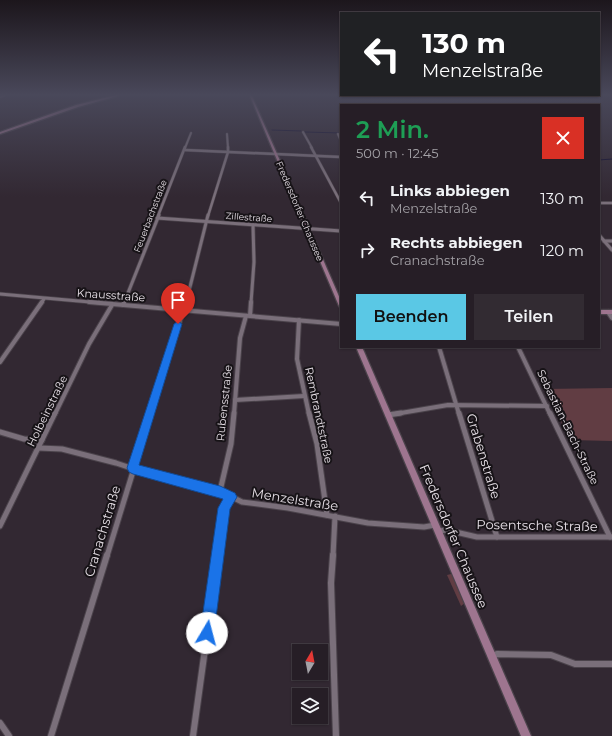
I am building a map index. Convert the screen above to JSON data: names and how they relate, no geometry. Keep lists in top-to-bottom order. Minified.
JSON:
{"streets":{"main road":["Fredersdorfer Chaussee"],"street":["Feuerbachstraße","Zillestraße","Knausstraße","Rubensstraße","Holbeinstraße","Rembrandtstraße","Sebastian-Bach-Straße","Grabenstraße","Menzelstraße","Posentsche Straße","Cranachstraße"]},"crossings":[["Fredersdorfer Chaussee","Zillestraße"],["Fredersdorfer Chaussee","Grabenstraße"],["Fredersdorfer Chaussee","Menzelstraße"],["Fredersdorfer Chaussee","Posentsche Straße"],["Feuerbachstraße","Zillestraße"],["Feuerbachstraße","Knausstraße"],["Zillestraße","Rubensstraße"],["Zillestraße","Cranachstraße"],["Knausstraße","Rubensstraße"],["Knausstraße","Holbeinstraße"],["Knausstraße","Rembrandtstraße"],["Knausstraße","Cranachstraße"],["Rubensstraße","Menzelstraße"],["Holbeinstraße","Menzelstraße"],["Rembrandtstraße","Menzelstraße"],["Sebastian-Bach-Straße","Grabenstraße"],["Sebastian-Bach-Straße","Posentsche Straße"],["Grabenstraße","Posentsche Straße"],["Menzelstraße","Posentsche Straße"],["Menzelstraße","Cranachstraße"]],"north":"top","page":{"turn":["130 m","Menzelstraße"],"heading":["2 Min.","500 m · 12:45"],"list":[{"name":"Links abbiegen","note":"Menzelstraße","value":"130 m"},{"name":"Rechts abbiegen","note":"Cranachstraße","value":"120 m"}],"buttons":["Beenden","Teilen"]}}
